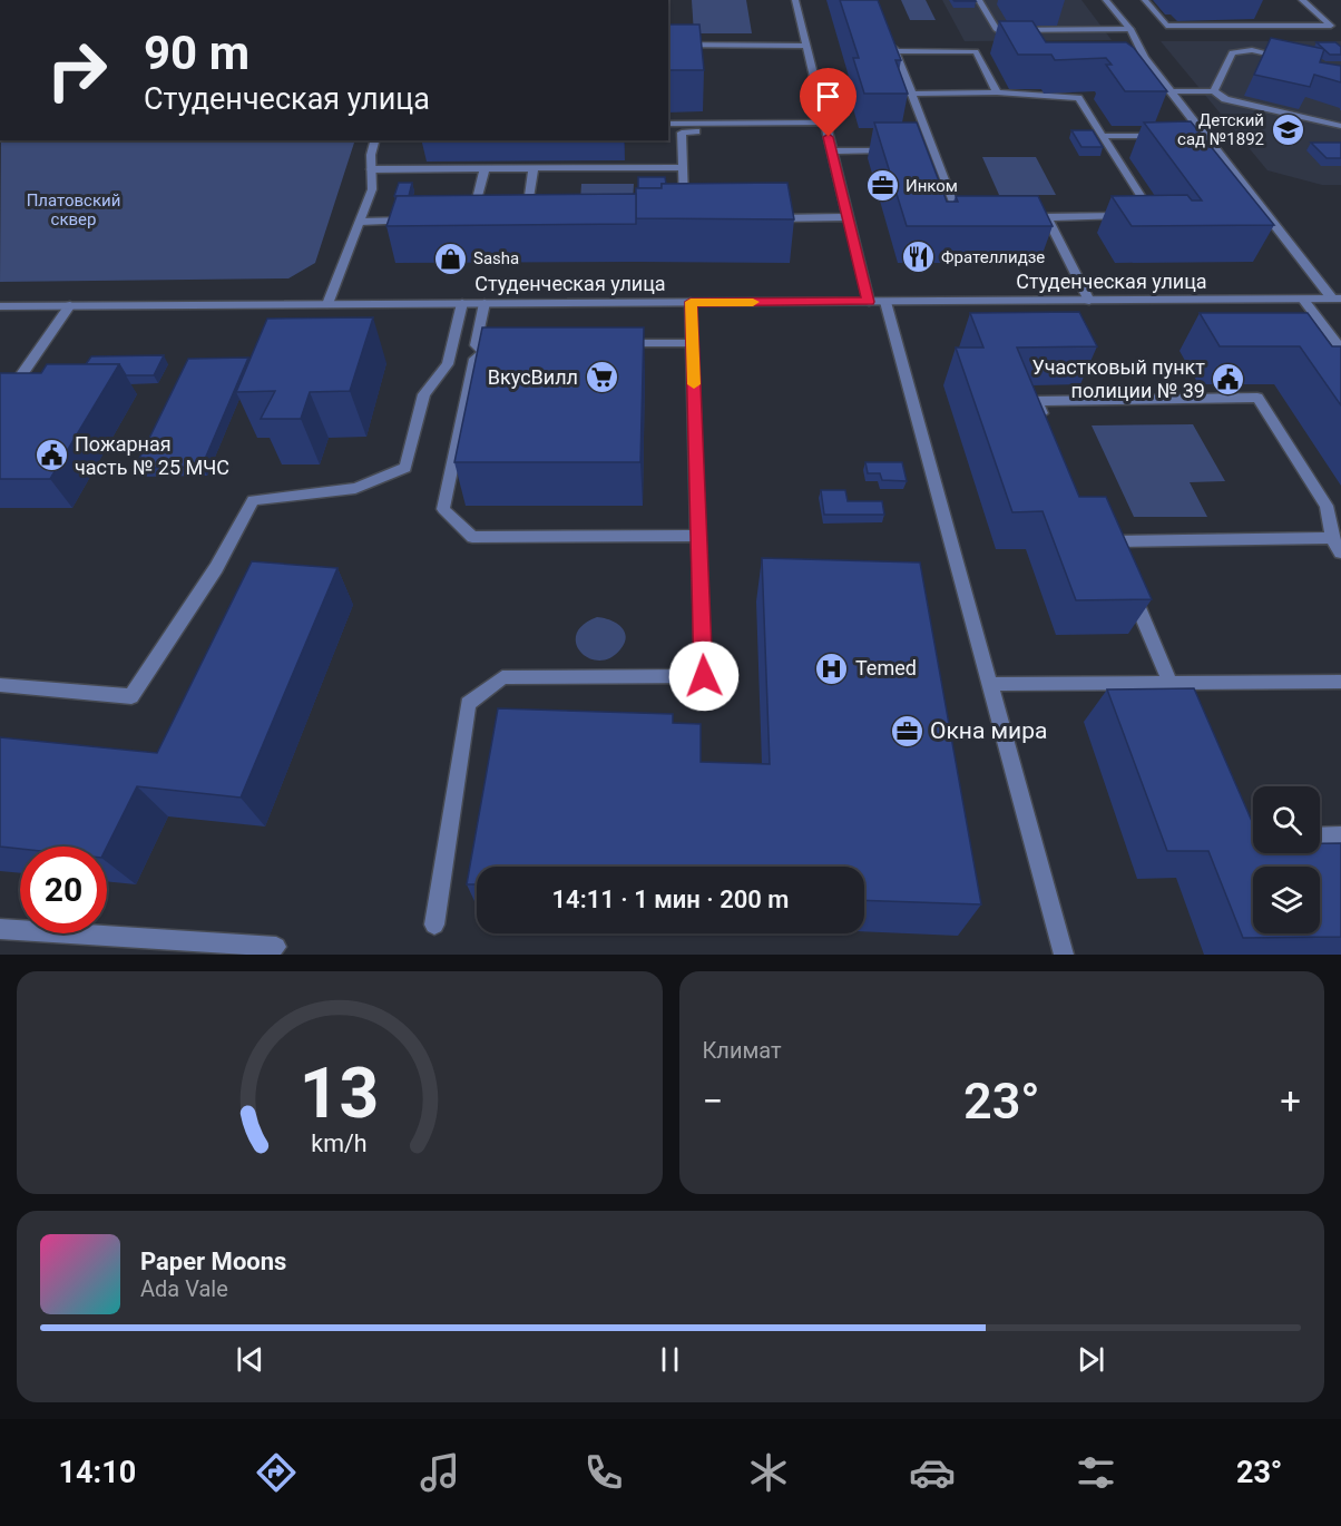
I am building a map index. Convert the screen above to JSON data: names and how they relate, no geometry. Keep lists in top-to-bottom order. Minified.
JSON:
{"streets":{"street":["Студенческая улица"]},"parks":["Платовский сквер"],"places":{"school or university":["Детский сад №1892"],"office":["Инком","Окна мира"],"restaurant":["Фрателлидзе"],"shop":["Sasha"],"supermarket":["ВкусВилл"],"public building":["Участковый пункт полиции № 39","Пожарная часть № 25 МЧС"],"hospital":["Temed"]},"page":{"turn":["90 m","Студенческая улица"],"limit":"20","trip":"14:11 · 1 мин · 200 m","tile":"Климат","heat":["−","23°","+"],"song":["Paper Moons","Ada Vale"],"tabs":["14:10","23°"],"gauge":["13","km/h"]}}
